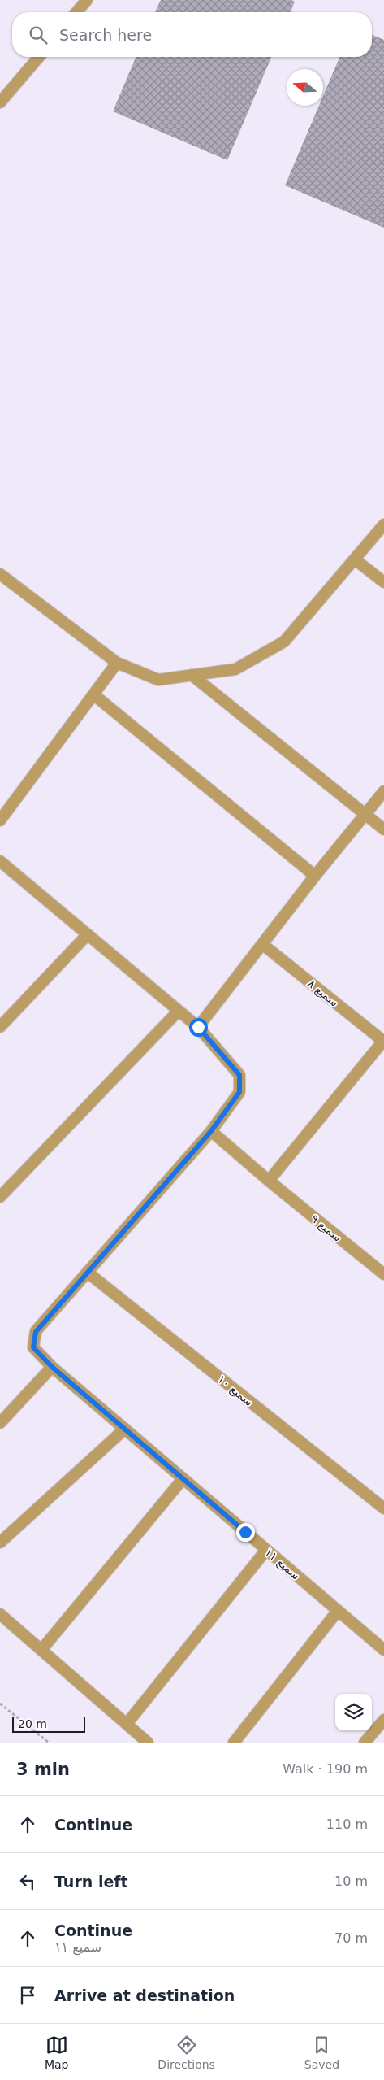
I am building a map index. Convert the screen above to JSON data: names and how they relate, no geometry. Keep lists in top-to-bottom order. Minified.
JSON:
{"streets":{"street":["سمیع ۸","سمیع ۹","سمیع ۱۰","سمیع ۱۱"]},"crossings":[["سمیع ۱۰","سمیع ۱۱"]],"scale_bar":"20 m","north":"left","page":{"search":"Search here","scale":"20 m","heading":["3 min","Walk · 190 m"],"list":[["Continue","110 m"],["Turn left","10 m"],["Continue","سمیع ۱۱","70 m"],"Arrive at destination"],"nav":["Map","Directions","Saved"]}}
